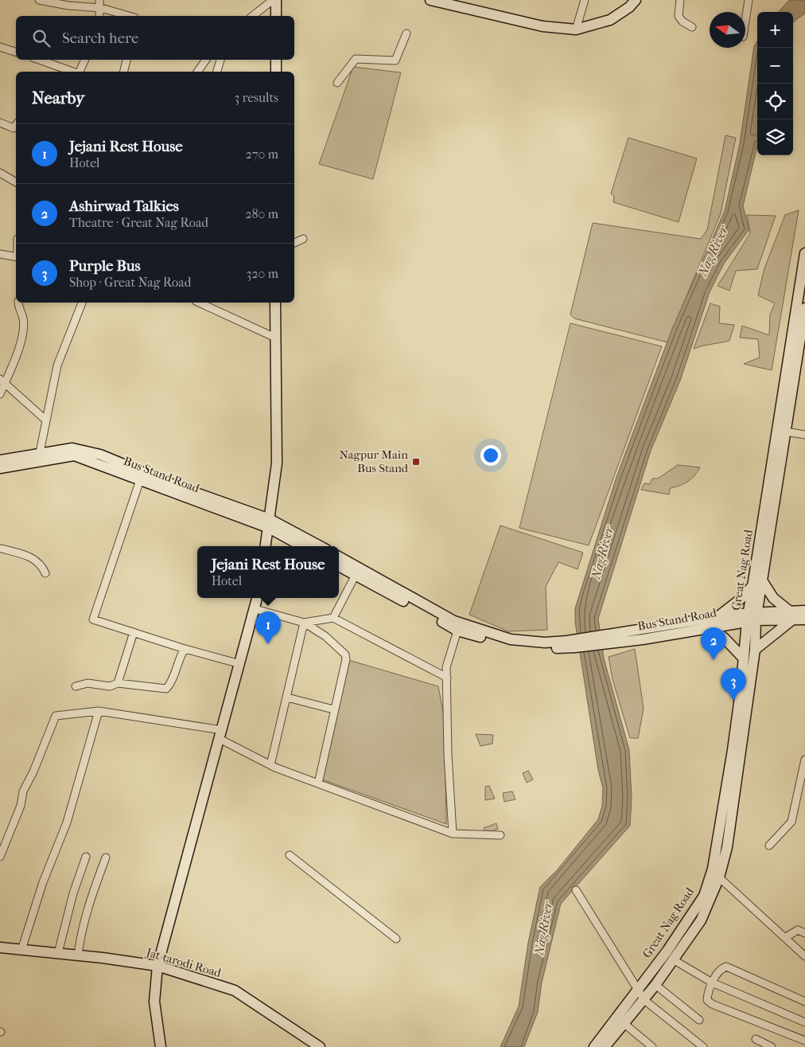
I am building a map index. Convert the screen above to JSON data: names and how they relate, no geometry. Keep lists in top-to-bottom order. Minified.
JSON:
{"streets":{"main road":["Bus Stand Road","Great Nag Road","Jat-tarodi Road"]},"crossings":[["Bus Stand Road","Great Nag Road"]],"water":["Nag River"],"places":{"transit":["Nagpur Main Bus Stand"]},"north":"left","page":{"map_buttons":["+","−"],"search":"Search here","heading":["Nearby","3 results"],"list":[{"mark":"1","name":"Jejani Rest House","note":"Hotel","value":"270 m"},{"mark":"2","name":"Ashirwad Talkies","note":"Theatre · Great Nag Road","value":"280 m"},{"mark":"3","name":"Purple Bus","note":"Shop · Great Nag Road","value":"320 m"}],"popup":["Jejani Rest House","Hotel"],"pins":["1","2","3"]}}
